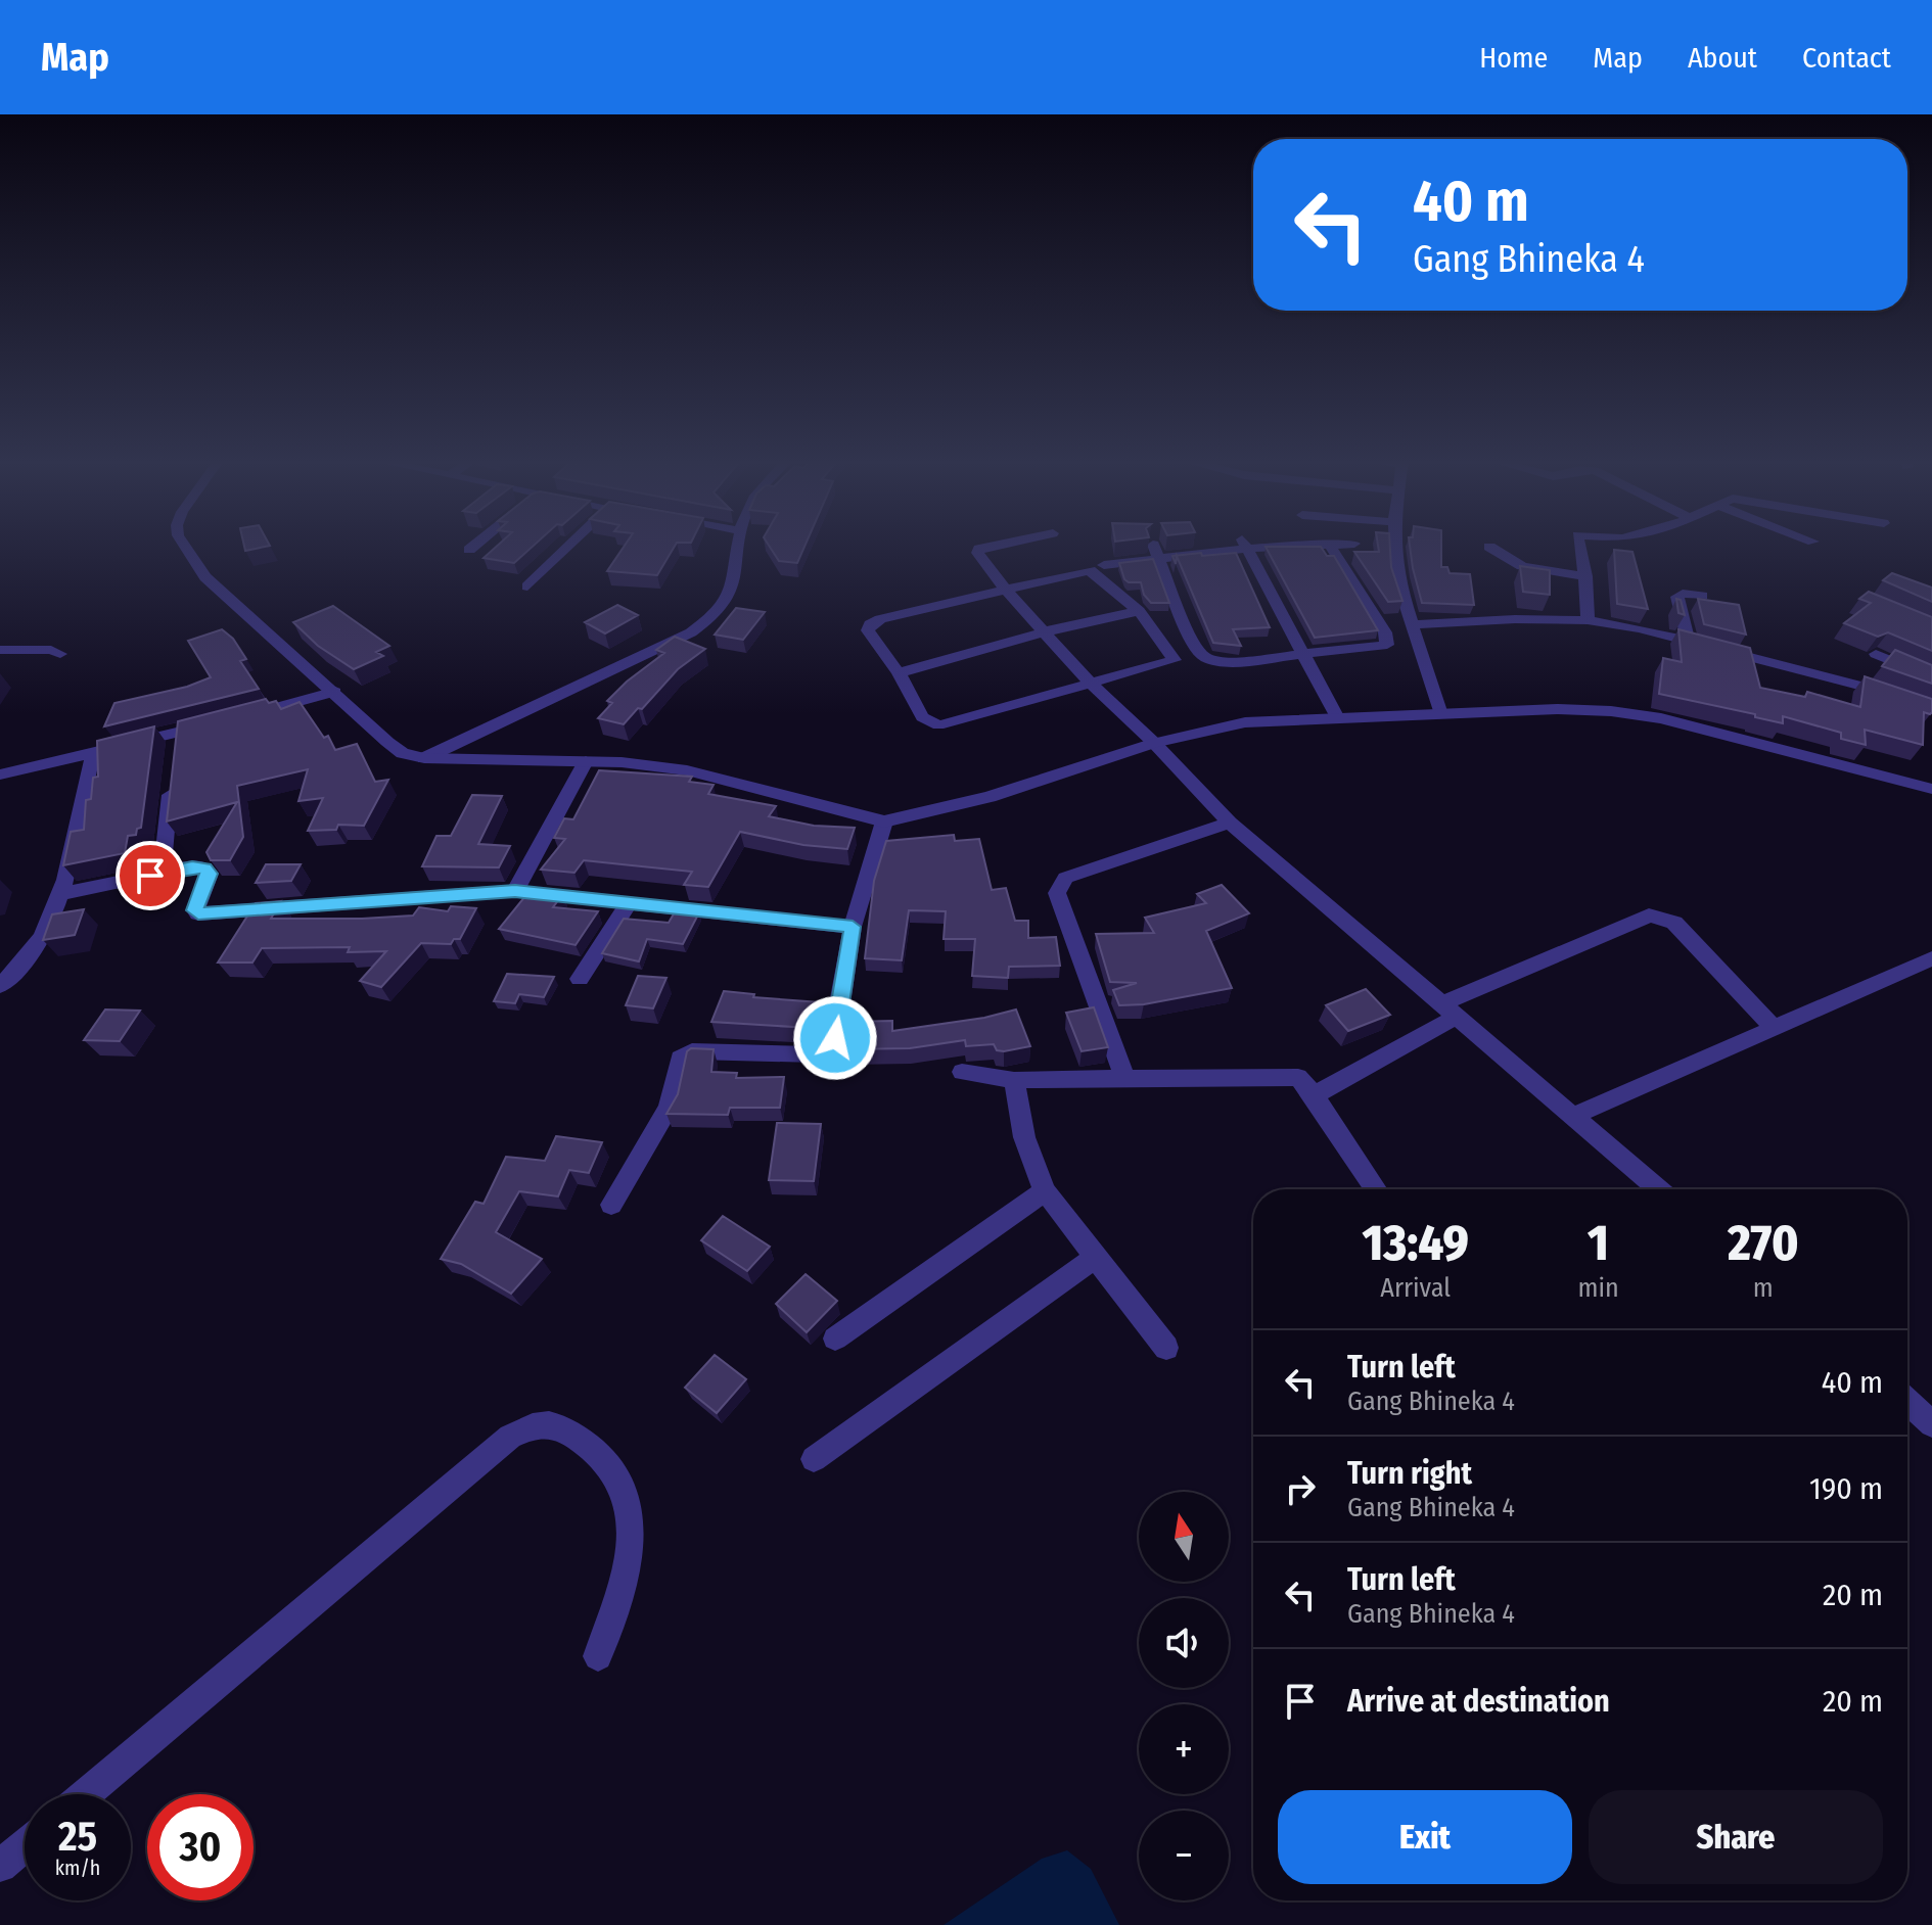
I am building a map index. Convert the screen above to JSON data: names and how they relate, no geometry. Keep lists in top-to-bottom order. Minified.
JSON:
{"north":"top","page":{"header":"Map","nav":["Home","Map","About","Contact"],"turn":["40 m","Gang Bhineka 4"],"eta":["13:49","Arrival","1","min","270","m"],"list":[{"name":"Turn left","note":"Gang Bhineka 4","value":"40 m"},{"name":"Turn right","note":"Gang Bhineka 4","value":"190 m"},{"name":"Turn left","note":"Gang Bhineka 4","value":"20 m"},{"name":"Arrive at destination","value":"20 m"}],"map_buttons":["+","−"],"buttons":["Exit","Share"],"speed":"25 km/h","limit":"30"}}
